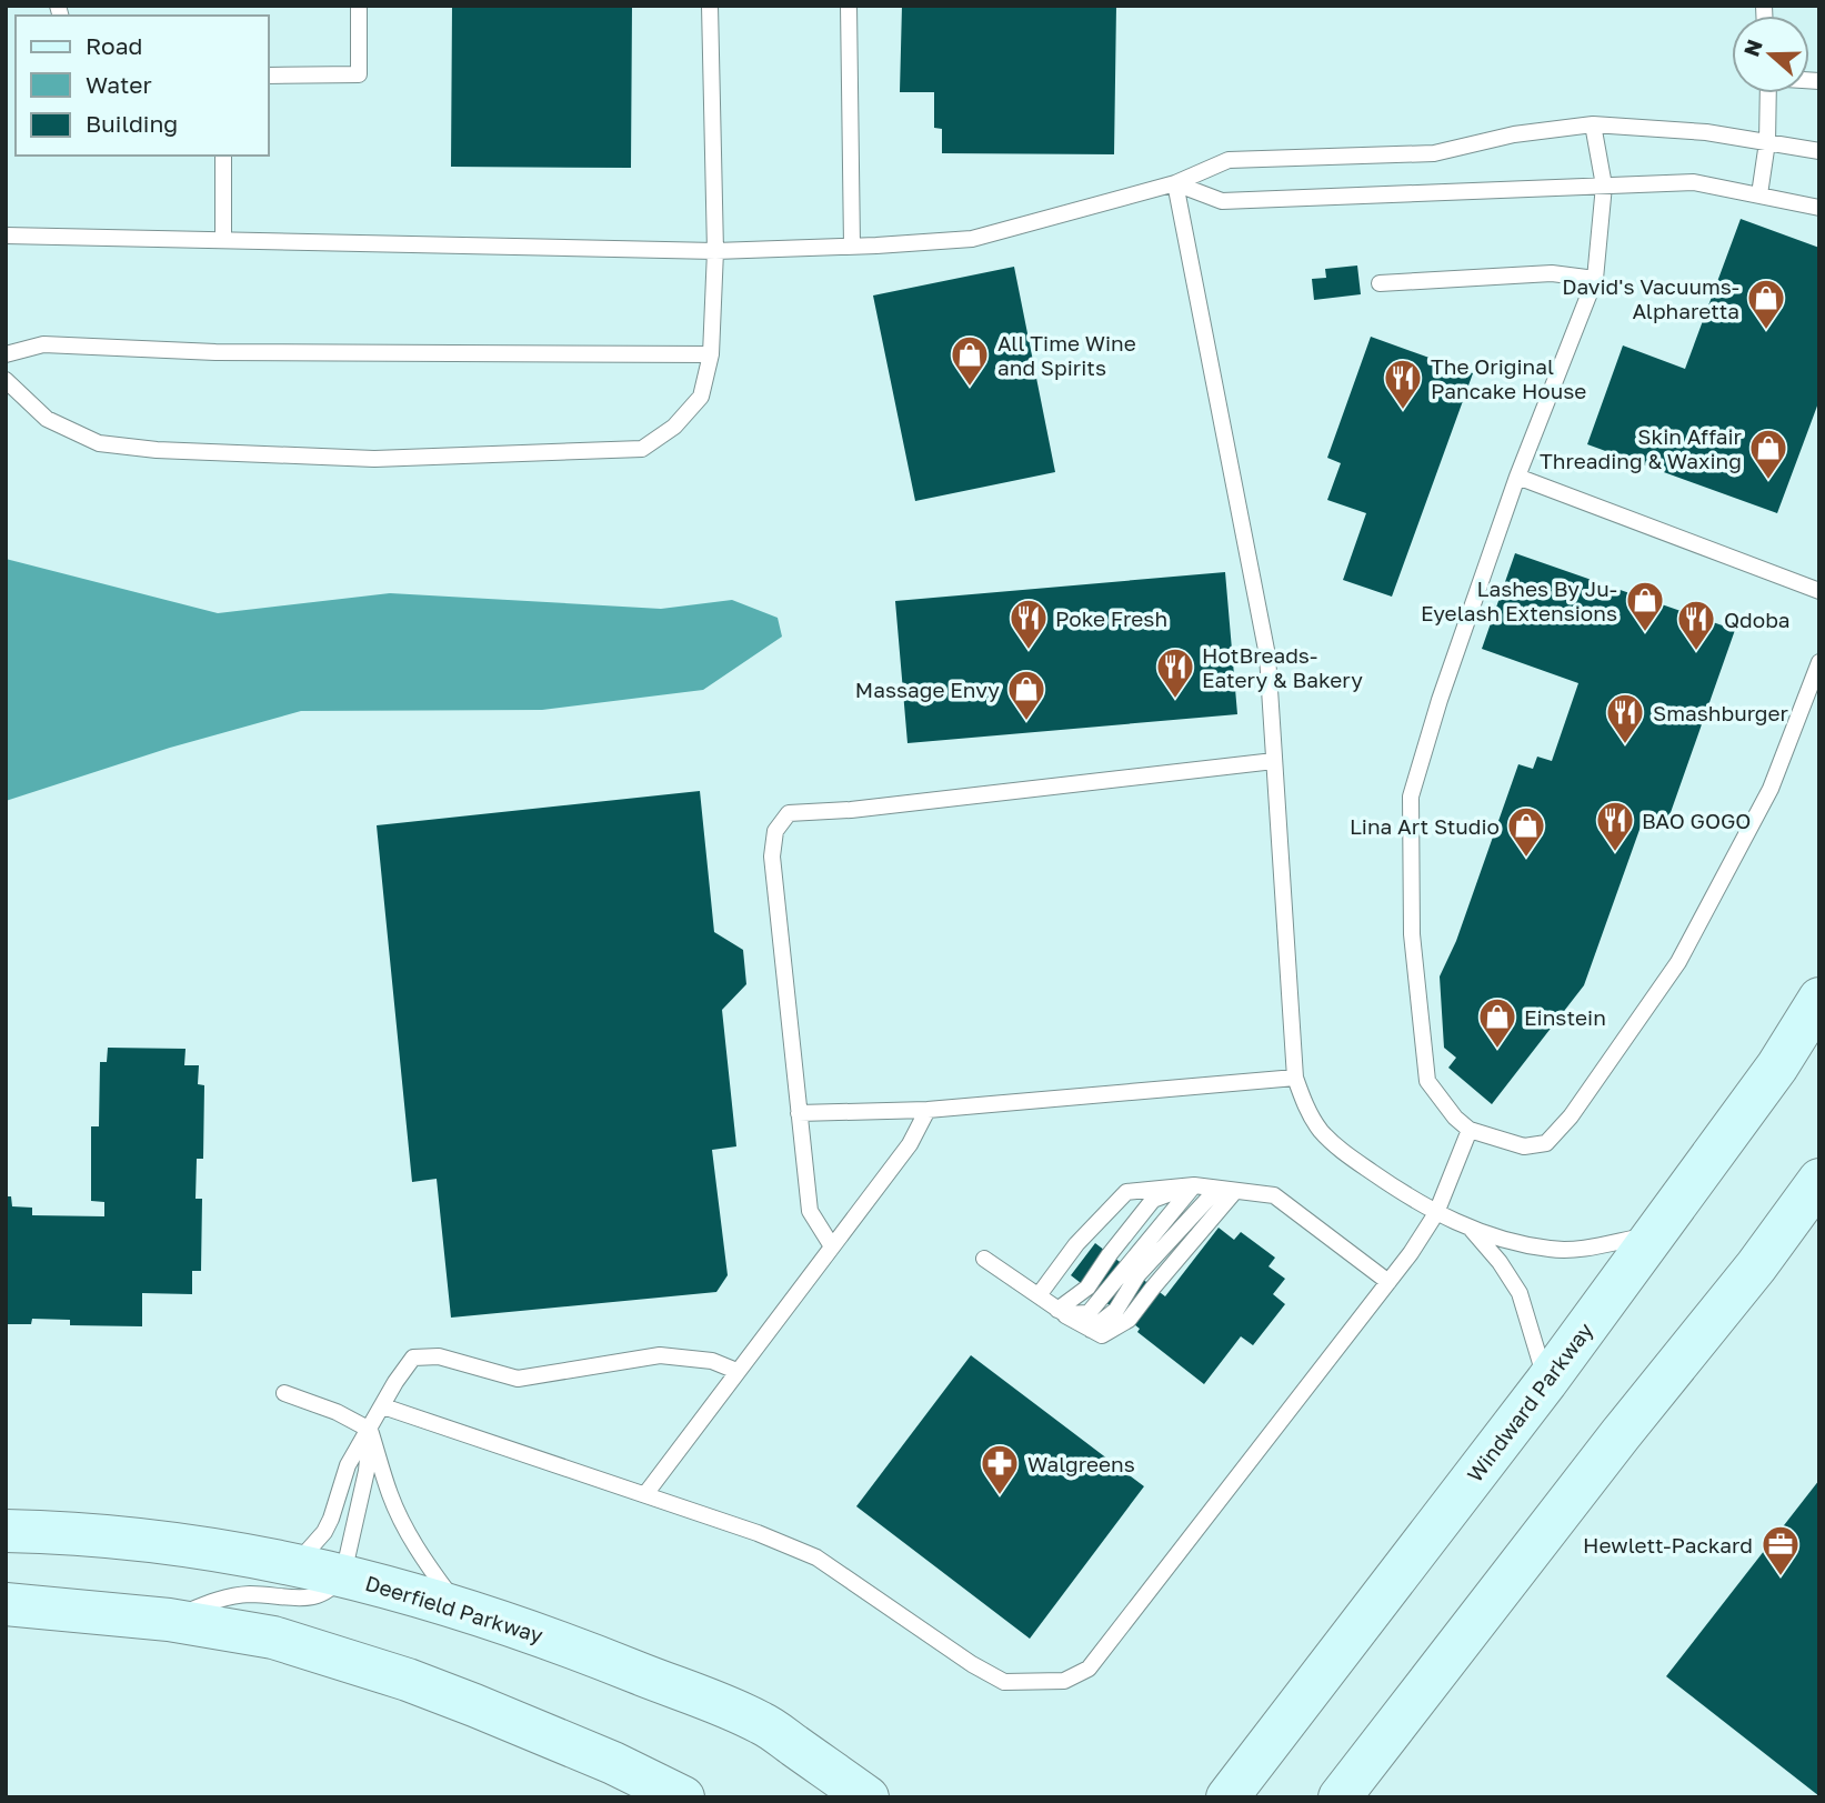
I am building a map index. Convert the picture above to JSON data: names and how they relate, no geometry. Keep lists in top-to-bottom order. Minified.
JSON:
{"streets":{"main road":["Windward Parkway","Deerfield Parkway"]},"places":{"shop":["David's Vacuums- Alpharetta","All Time Wine and Spirits","Skin Affair Threading & Waxing","Lashes By Ju- Eyelash Extensions","Massage Envy","Lina Art Studio","Einstein"],"restaurant":["The Original Pancake House","Poke Fresh","Qdoba","HotBreads- Eatery & Bakery","Smashburger","BAO GOGO"],"pharmacy":["Walgreens"],"office":["Hewlett-Packard"]},"legend":["Road","Water","Building"],"north":"left"}
